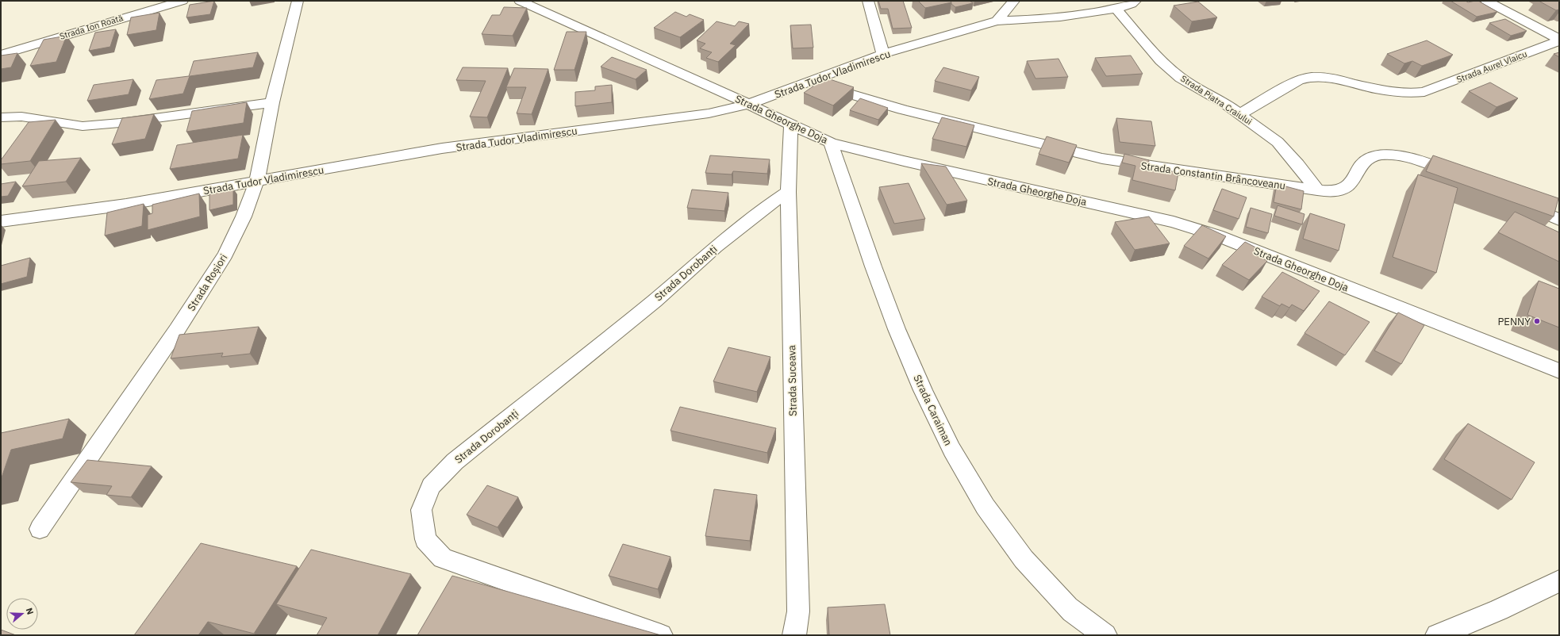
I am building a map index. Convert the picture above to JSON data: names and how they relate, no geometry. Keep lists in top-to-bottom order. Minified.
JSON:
{"streets":{"street":["Strada Ion Roată","Strada Aurel Vlaicu","Strada Tudor Vladimirescu","Strada Piatra Craiului","Strada Gheorghe Doja","Strada Constantin Brâncoveanu","Strada Dorobanți","Strada Roșiori","Strada Suceava","Strada Caraiman"]},"crossings":[["Strada Aurel Vlaicu","Strada Piatra Craiului"],["Strada Tudor Vladimirescu","Strada Piatra Craiului"],["Strada Tudor Vladimirescu","Strada Gheorghe Doja"],["Strada Tudor Vladimirescu","Strada Constantin Brâncoveanu"],["Strada Tudor Vladimirescu","Strada Roșiori"],["Strada Piatra Craiului","Strada Constantin Brâncoveanu"],["Strada Gheorghe Doja","Strada Suceava"],["Strada Gheorghe Doja","Strada Caraiman"],["Strada Dorobanți","Strada Suceava"]],"places":["PENNY"],"north":"right"}
